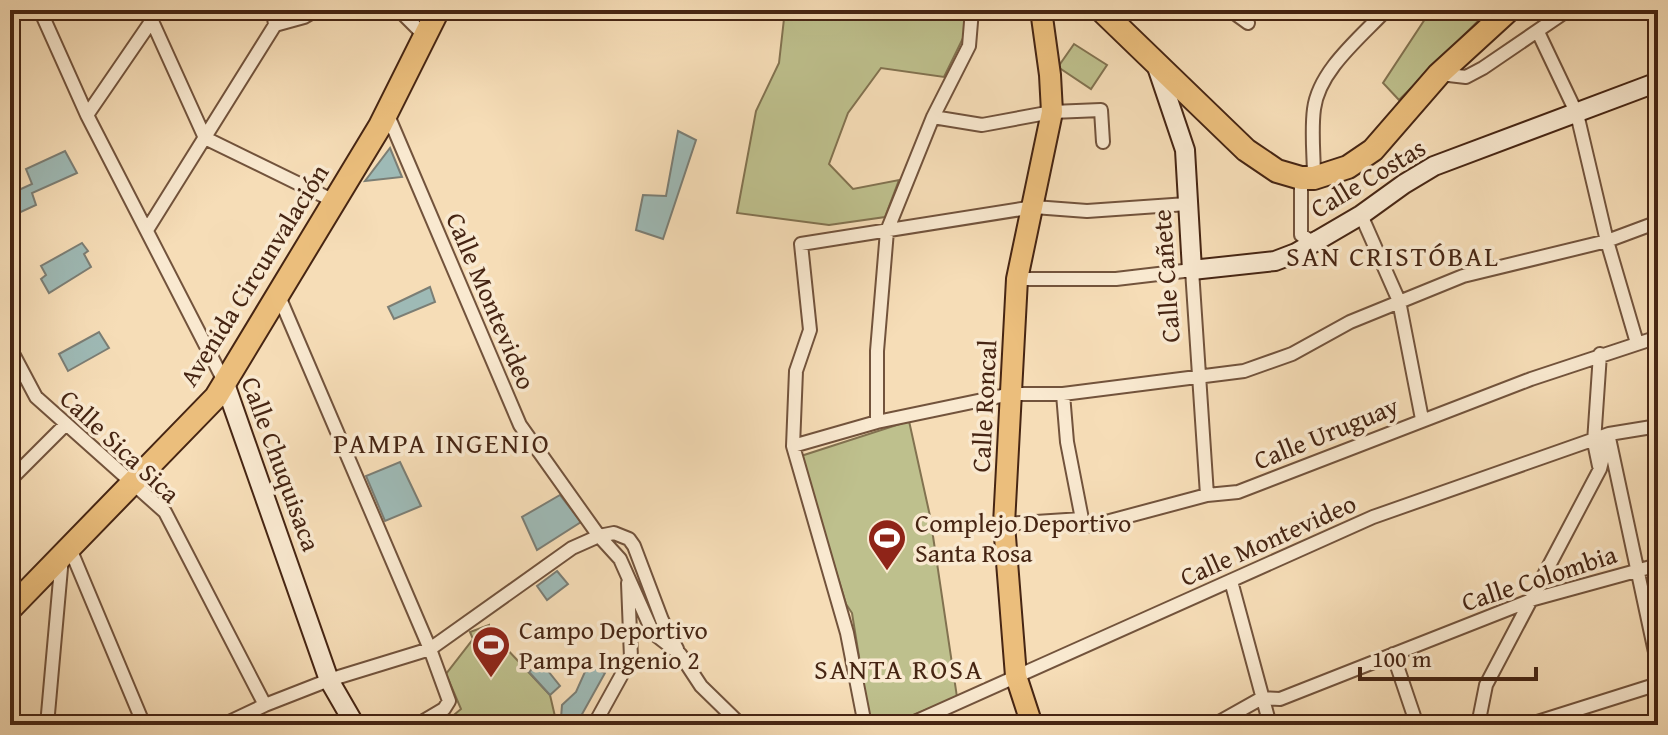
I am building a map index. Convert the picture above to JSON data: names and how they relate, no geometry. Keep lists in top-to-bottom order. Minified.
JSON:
{"streets":{"highway":["Avenida Circunvalación"],"main road":["Calle Costas","Calle Cañete","Calle Roncal","Calle Chuquisaca"],"street":["Calle Montevideo","Calle Uruguay","Calle Sica Sica","Calle Colombia"]},"crossings":[["Calle Costas","Calle Cañete"],["Avenida Circunvalación","Calle Montevideo"],["Avenida Circunvalación","Calle Sica Sica"],["Avenida Circunvalación","Calle Chuquisaca"],["Calle Cañete","Calle Uruguay"],["Calle Montevideo","Calle Roncal"],["Calle Roncal","Calle Uruguay"]],"districts":["SAN CRISTÓBAL","PAMPA INGENIO","SANTA ROSA"],"places":{"sports":["Complejo Deportivo Santa Rosa","Campo Deportivo Pampa Ingenio 2"]},"scale_bar":"100 m"}
